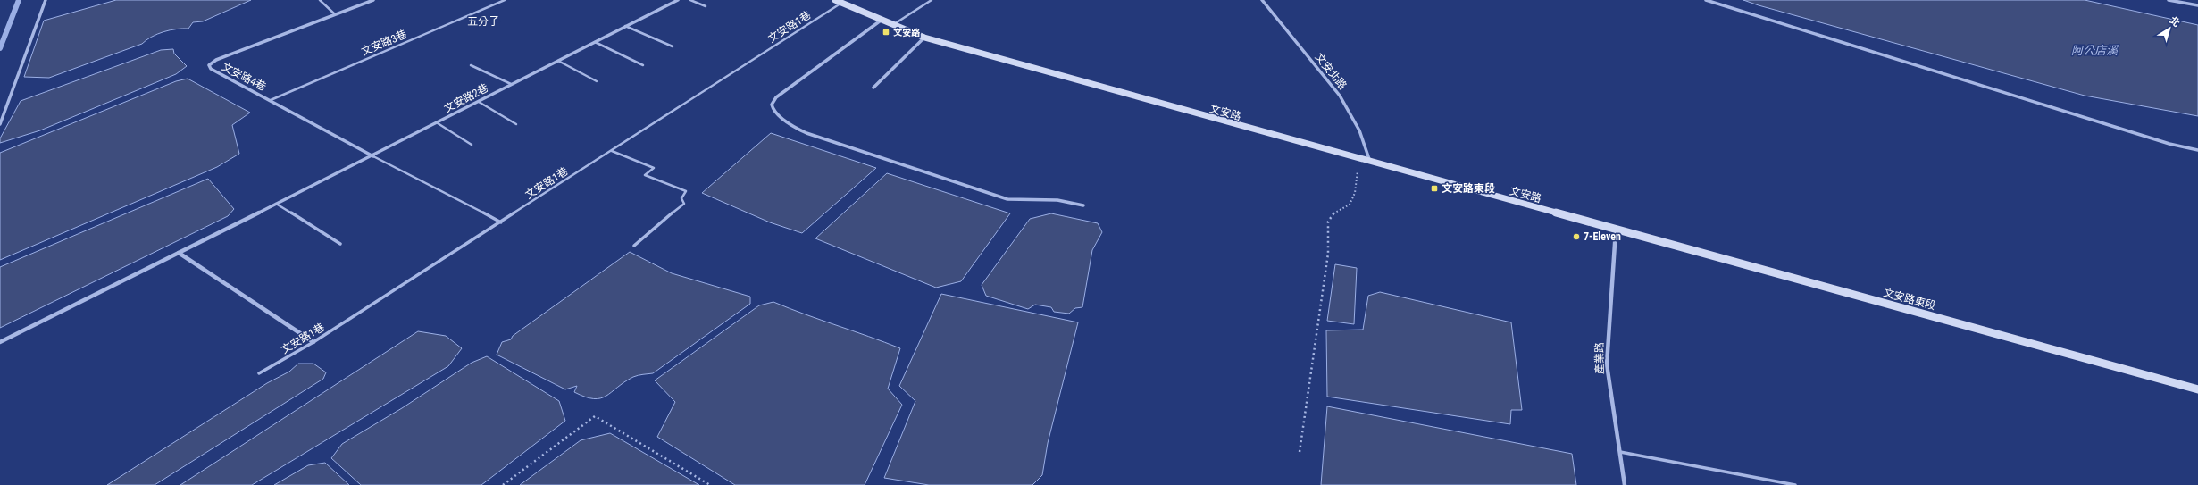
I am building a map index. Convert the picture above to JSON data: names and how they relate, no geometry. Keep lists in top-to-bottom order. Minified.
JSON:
{"streets":{"street":["文安北路","文安路4巷","文安路2巷","文安路","文安路東段","產業路"],"lane":["文安路1巷","文安路3巷"]},"crossings":[["文安路1巷","文安路"],["文安路3巷","文安路4巷"],["文安北路","文安路"],["文安路4巷","文安路2巷"],["文安路","文安路東段"],["文安路","產業路"],["文安路東段","產業路"]],"districts":["五分子"],"water":["阿公店溪"],"places":{"transit":["文安路","文安路東段"],"other":["7-Eleven"]},"north":"top right"}
